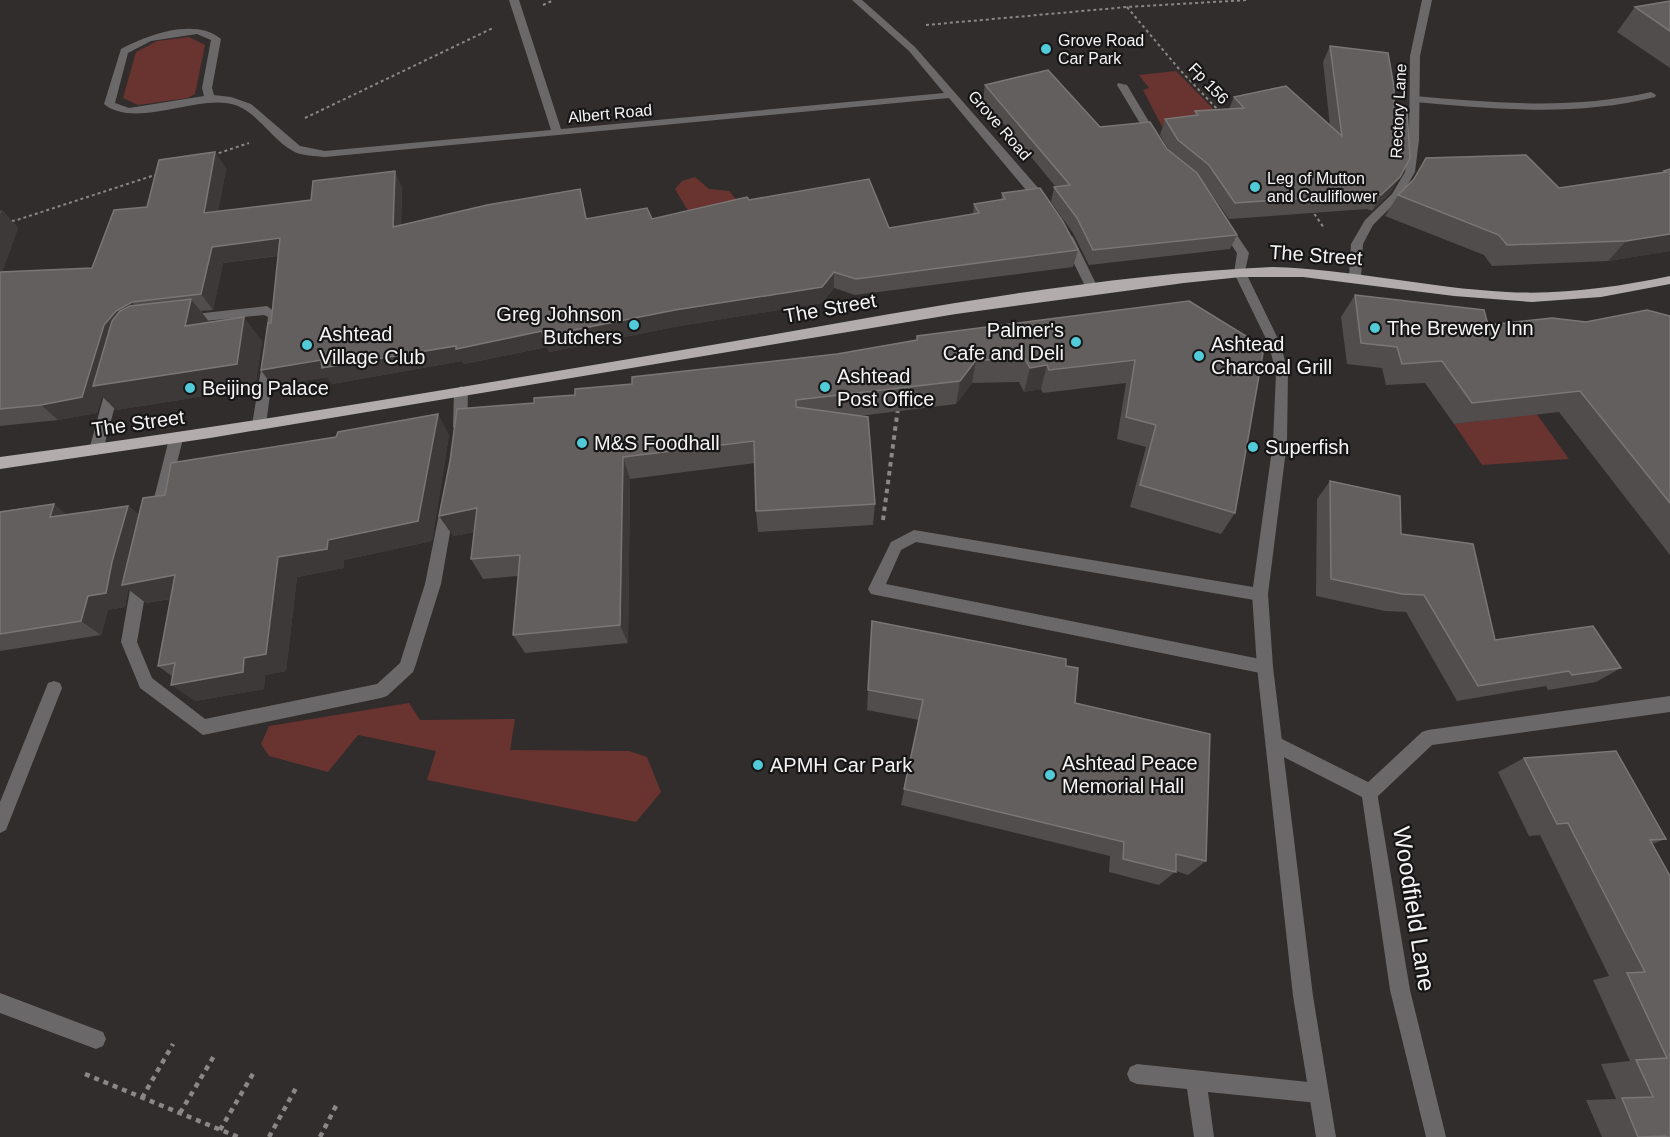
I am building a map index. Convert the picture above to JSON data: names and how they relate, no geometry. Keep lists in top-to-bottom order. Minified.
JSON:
{"streets":{"highway":["The Street"],"street":["Rectory Lane","Albert Road","Grove Road","Woodfield Lane"],"path":["Fp 156"]},"crossings":[["Rectory Lane","The Street"],["Albert Road","Grove Road"],["Grove Road","The Street"]],"places":["Grove Road Car Park","Leg of Mutton and Cauliflower","Greg Johnson Butchers","The Brewery Inn","Palmer's Cafe and Deli","Ashtead Village Club","Ashtead Charcoal Grill","Ashtead Post Office","Beijing Palace","M&S Foodhall","Superfish","APMH Car Park","Ashtead Peace Memorial Hall"]}
